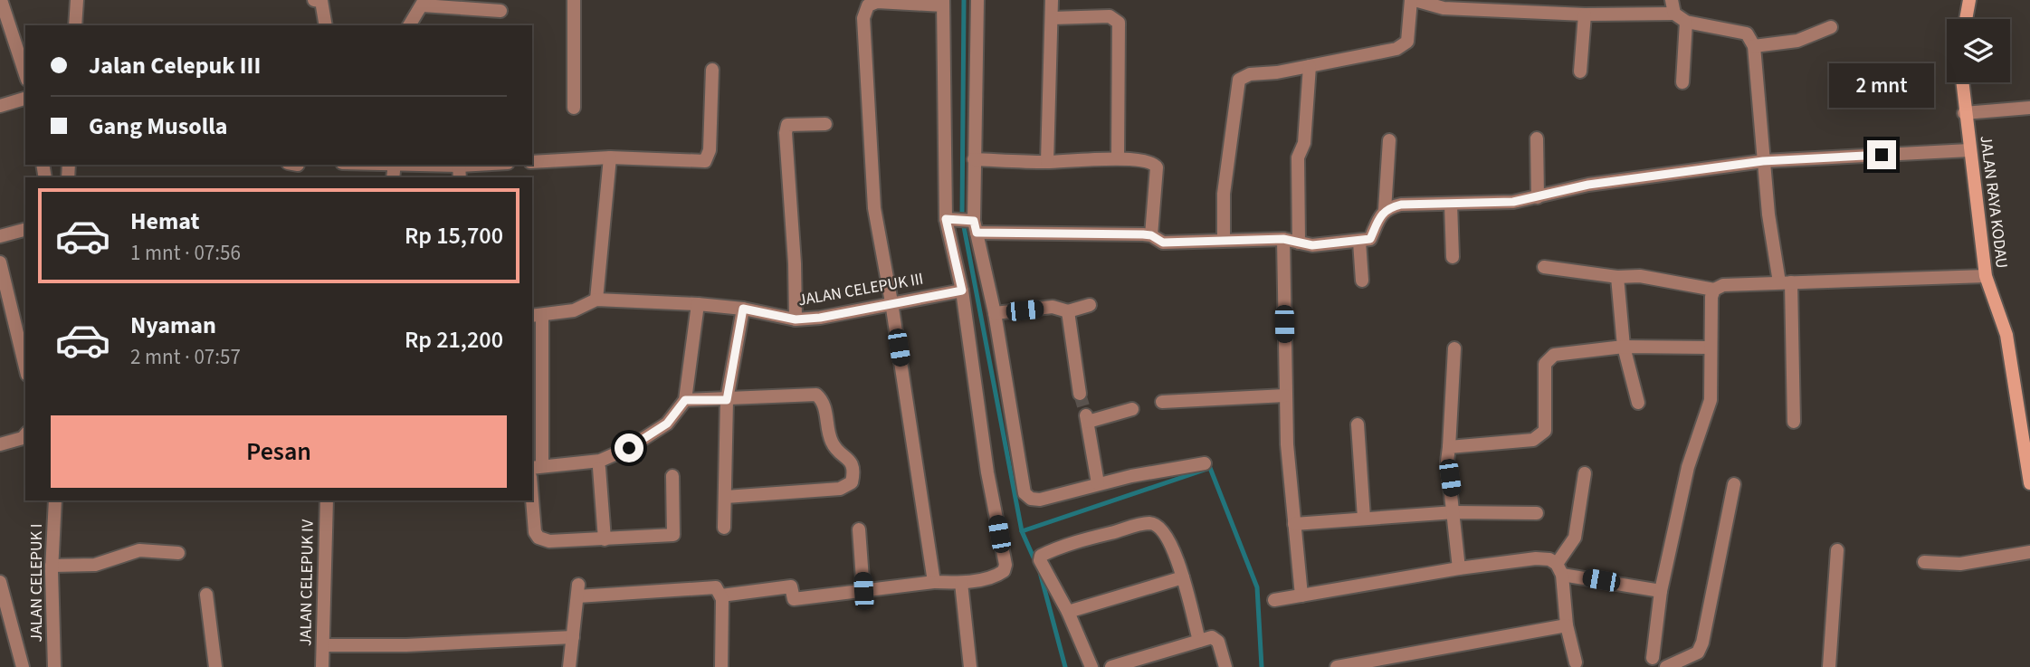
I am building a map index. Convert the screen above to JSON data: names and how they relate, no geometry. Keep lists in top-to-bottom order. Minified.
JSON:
{"streets":{"street":["JALAN RAYA KODAU","JALAN CELEPUK III","JALAN CELEPUK I","JALAN CELEPUK IV"]},"page":{"banner":["Jalan Celepuk III","Gang Musolla"],"bubble":"2 mnt","list":[{"name":"Hemat","note":"1 mnt · 07:56","value":"Rp 15,700"},{"name":"Nyaman","note":"2 mnt · 07:57","value":"Rp 21,200"}],"buttons":"Pesan"}}
